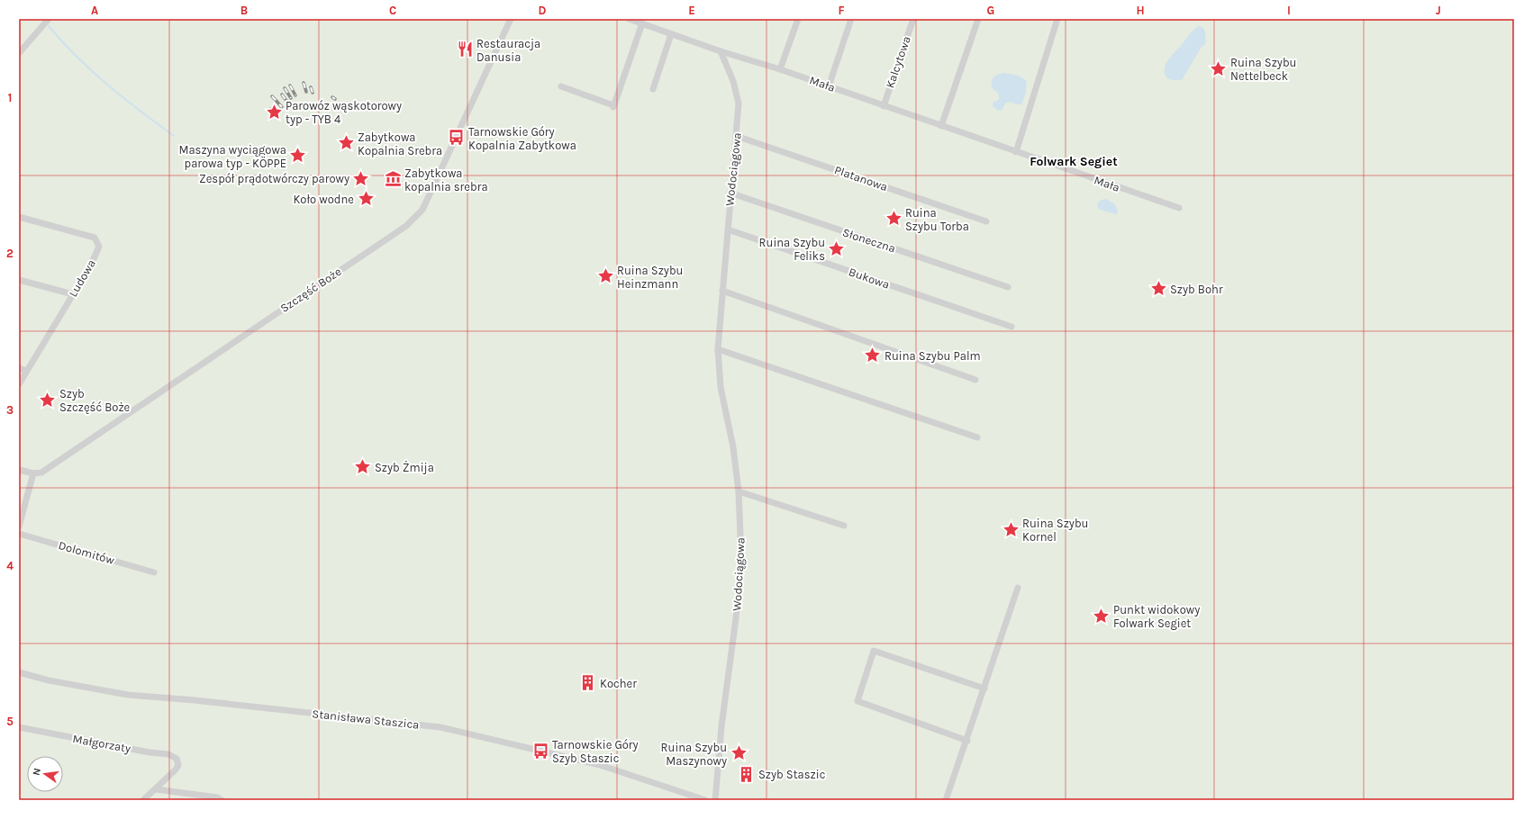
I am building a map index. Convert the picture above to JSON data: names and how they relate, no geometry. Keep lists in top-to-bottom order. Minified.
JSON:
{"streets":{"street":["Kalcytowa","Mała","Wodociągowa","Platanowa","Słoneczna","Ludowa","Bukowa","Szczęść Boże","Dolomitów","Stanisława Staszica","Małgorzaty"]},"crossings":[["Kalcytowa","Mała"],["Mała","Wodociągowa"],["Wodociągowa","Platanowa"],["Wodociągowa","Słoneczna"],["Wodociągowa","Bukowa"]],"districts":["Folwark Segiet"],"places":{"restaurant":["Restauracja Danusia"],"place":["Ruina Szybu Nettelbeck","Parowóz wąskotorowy typ - TYB 4","Zabytkowa Kopalnia Srebra","Maszyna wyciągowa parowa typ - KÖPPE","Zespół prądotwórczy parowy","Koło wodne","Ruina Szybu Torba","Ruina Szybu Feliks","Ruina Szybu Heinzmann","Szyb Bohr","Ruina Szybu Palm","Szyb Szczęść Boże","Szyb Żmija","Ruina Szybu Kornel","Punkt widokowy Folwark Segiet","Ruina Szybu Maszynowy"],"bus stop":["Tarnowskie Góry Kopalnia Zabytkowa","Tarnowskie Góry Szyb Staszic"],"museum":["Zabytkowa kopalnia srebra"],"building":["Kocher","Szyb Staszic"]},"north":"left","grid":{"columns":["A","B","C","D","E","F","G","H","I","J"],"rows":["1","2","3","4","5"]}}
